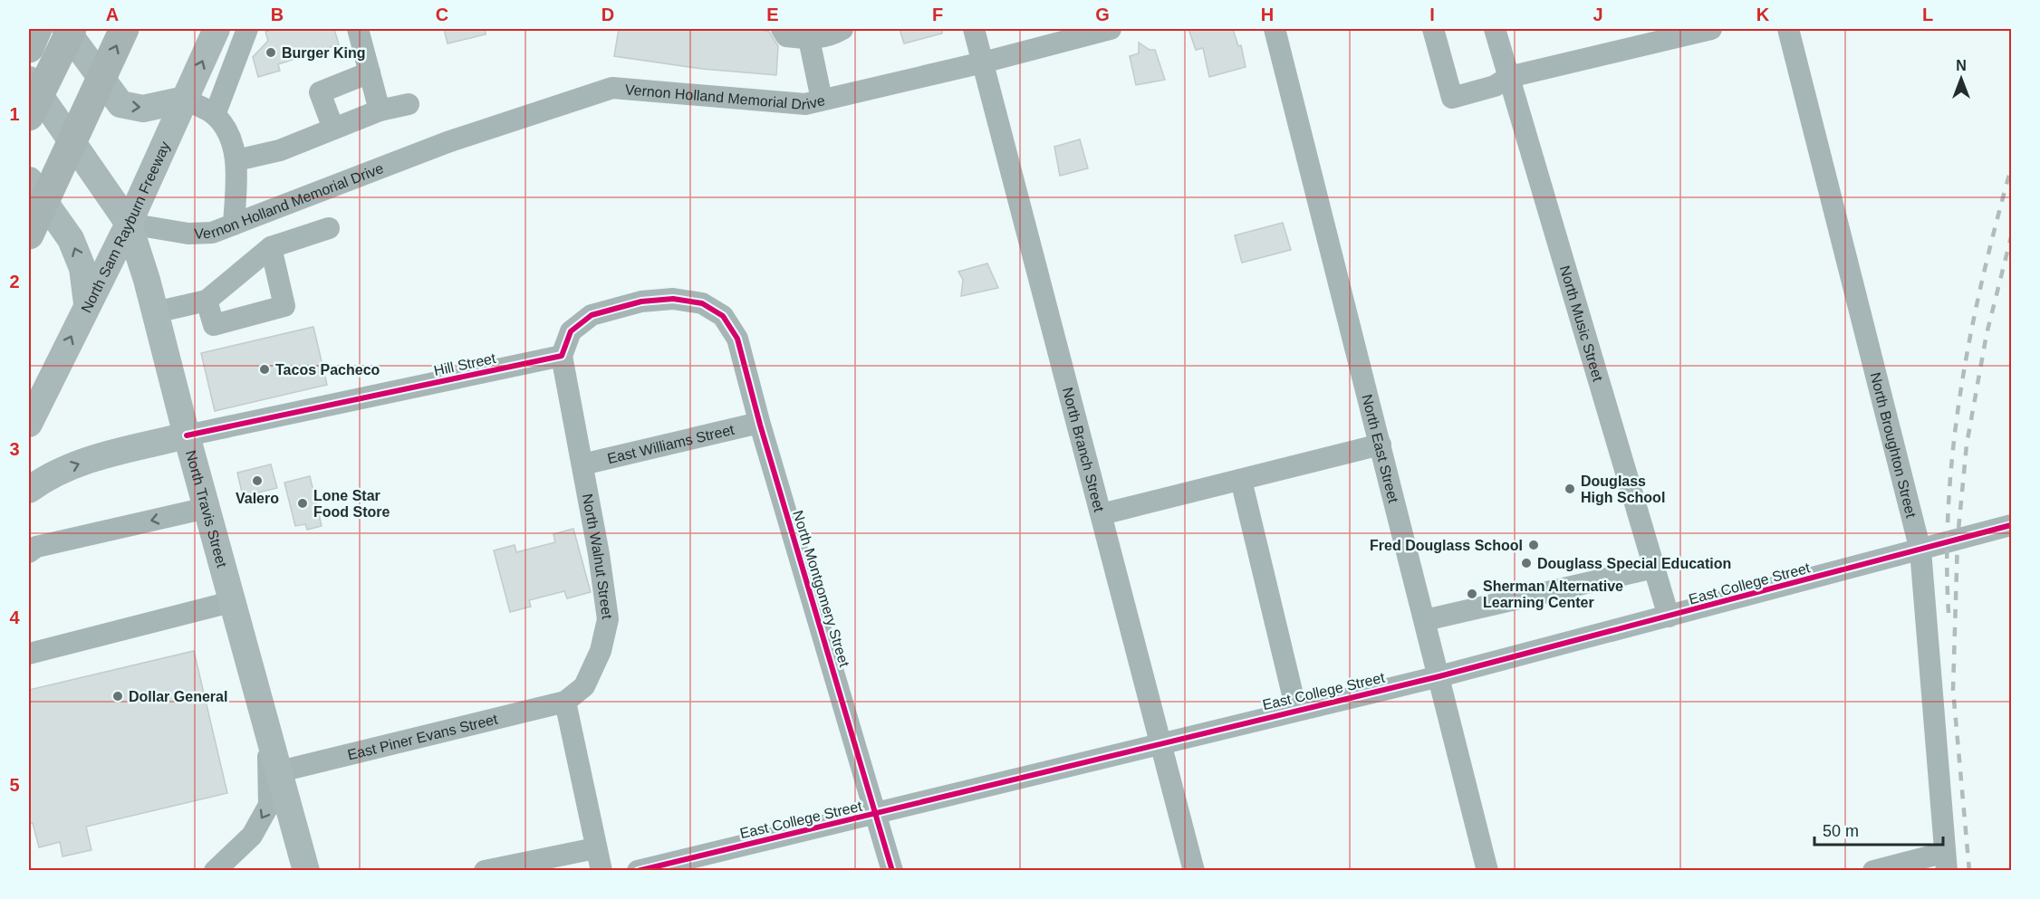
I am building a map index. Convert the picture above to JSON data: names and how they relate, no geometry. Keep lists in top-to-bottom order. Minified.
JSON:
{"streets":{"main road":["North Sam Rayburn Freeway","North Travis Street"],"street":["Vernon Holland Memorial Drive","North Music Street","Hill Street","East Williams Street","North Broughton Street","North Branch Street","North East Street","North Walnut Street","East College Street","North Montgomery Street","East Piner Evans Street"]},"crossings":[["Vernon Holland Memorial Drive","North Sam Rayburn Freeway"],["Vernon Holland Memorial Drive","North Branch Street"],["Vernon Holland Memorial Drive","North Travis Street"],["North Sam Rayburn Freeway","North Travis Street"],["North Music Street","East College Street"],["Hill Street","North Travis Street"],["Hill Street","North Walnut Street"],["Hill Street","North Montgomery Street"],["East Williams Street","North Walnut Street"],["East Williams Street","North Montgomery Street"],["North Broughton Street","East College Street"],["North Branch Street","East College Street"],["North East Street","East College Street"],["North Travis Street","East Piner Evans Street"],["North Walnut Street","North Montgomery Street"],["North Walnut Street","East Piner Evans Street"],["East College Street","North Montgomery Street"]],"one_way":["North Sam Rayburn Freeway"],"places":["Burger King","Tacos Pacheco","Valero","Douglass High School","Lone Star Food Store","Fred Douglass School","Douglass Special Education","Sherman Alternative Learning Center","Dollar General"],"scale_bar":"50 m","north":"top","grid":{"columns":["A","B","C","D","E","F","G","H","I","J","K","L"],"rows":["1","2","3","4","5"]}}
